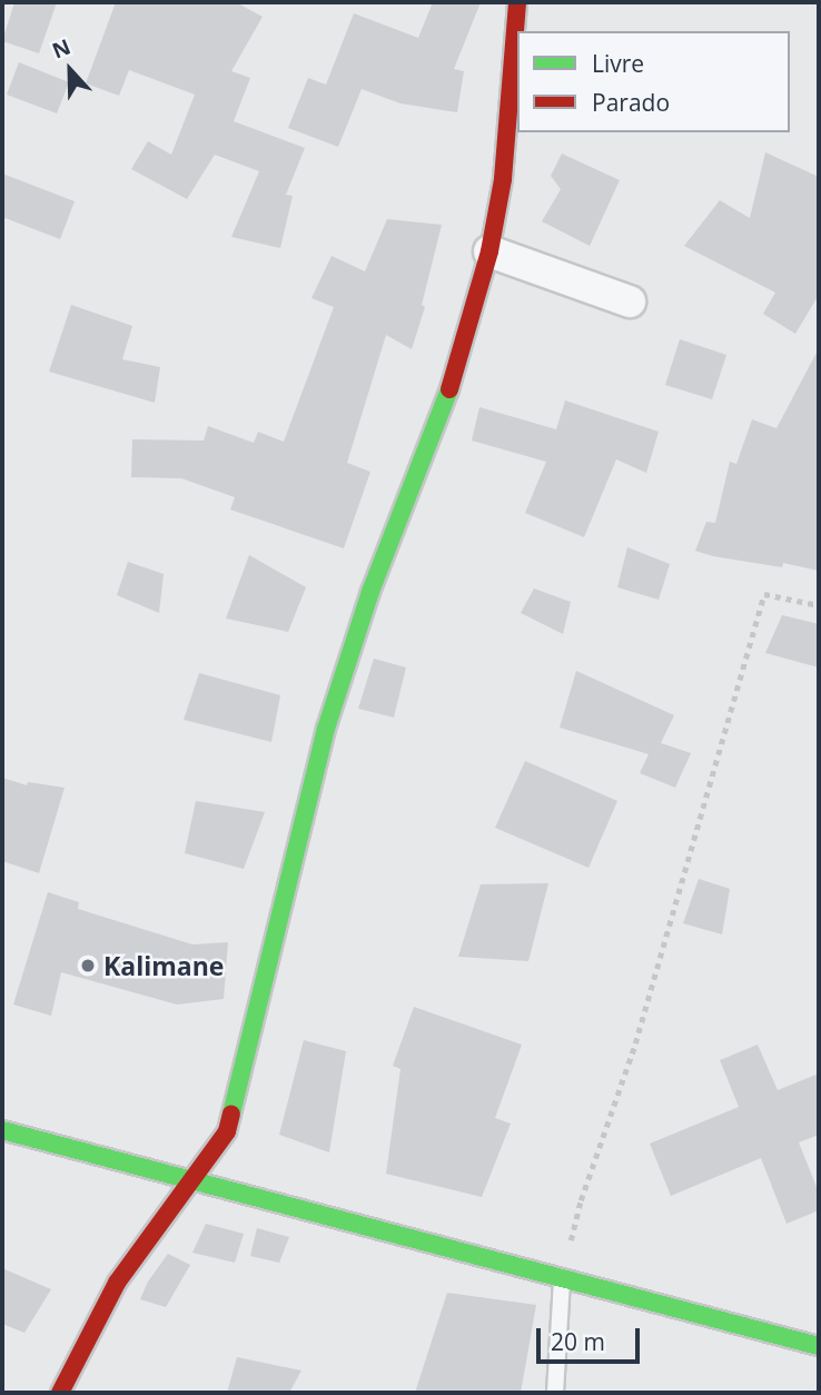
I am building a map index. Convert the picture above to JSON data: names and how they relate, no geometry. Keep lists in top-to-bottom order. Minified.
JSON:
{"places":["Kalimane"],"legend":["Livre","Parado"],"scale_bar":"20 m","north":"top"}
